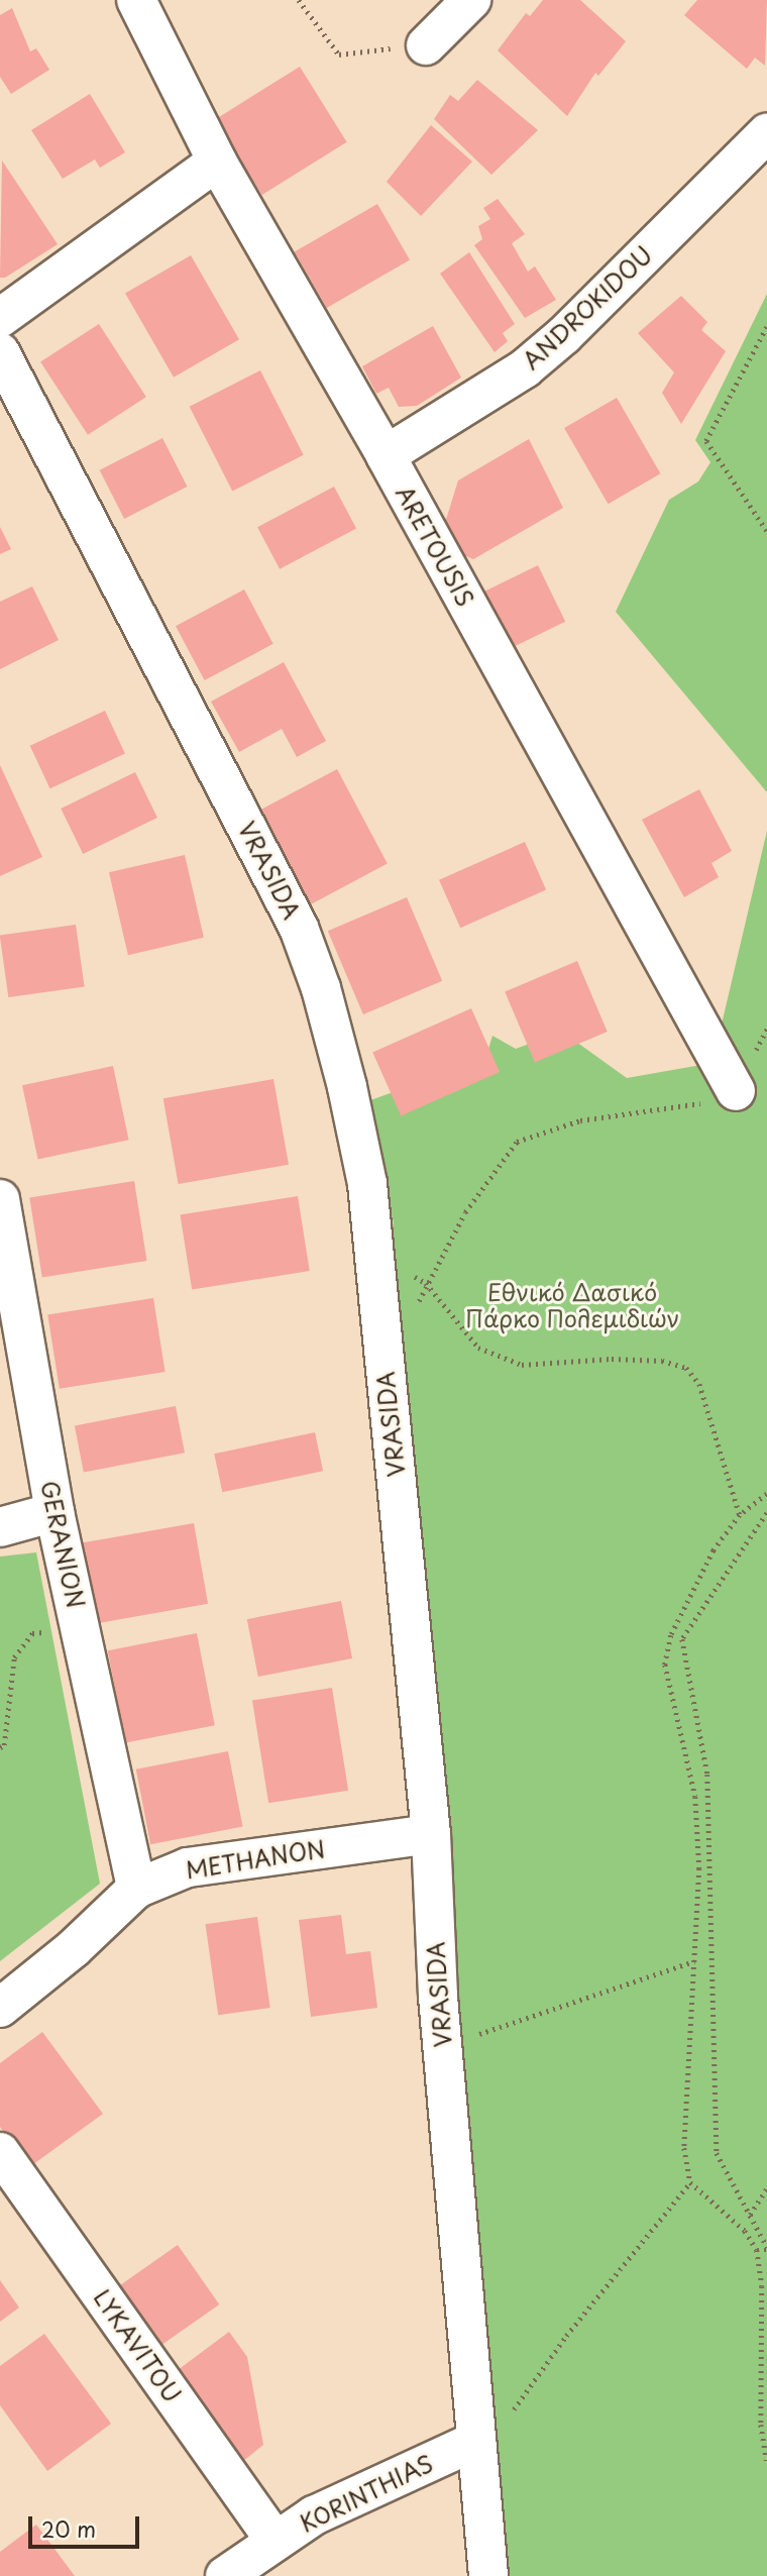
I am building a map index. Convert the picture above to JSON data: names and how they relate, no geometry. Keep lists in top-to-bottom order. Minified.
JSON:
{"streets":{"street":["ANDROKIDOU","ARETOUSIS","VRASIDA","GERANION","METHANON","LYKAVITOU","KORINTHIAS"]},"crossings":[["ANDROKIDOU","ARETOUSIS"],["VRASIDA","METHANON"],["VRASIDA","KORINTHIAS"],["GERANION","METHANON"],["LYKAVITOU","KORINTHIAS"]],"parks":["Εθνικό Δασικό Πάρκο Πολεμιδιών"],"scale_bar":"20 m"}
